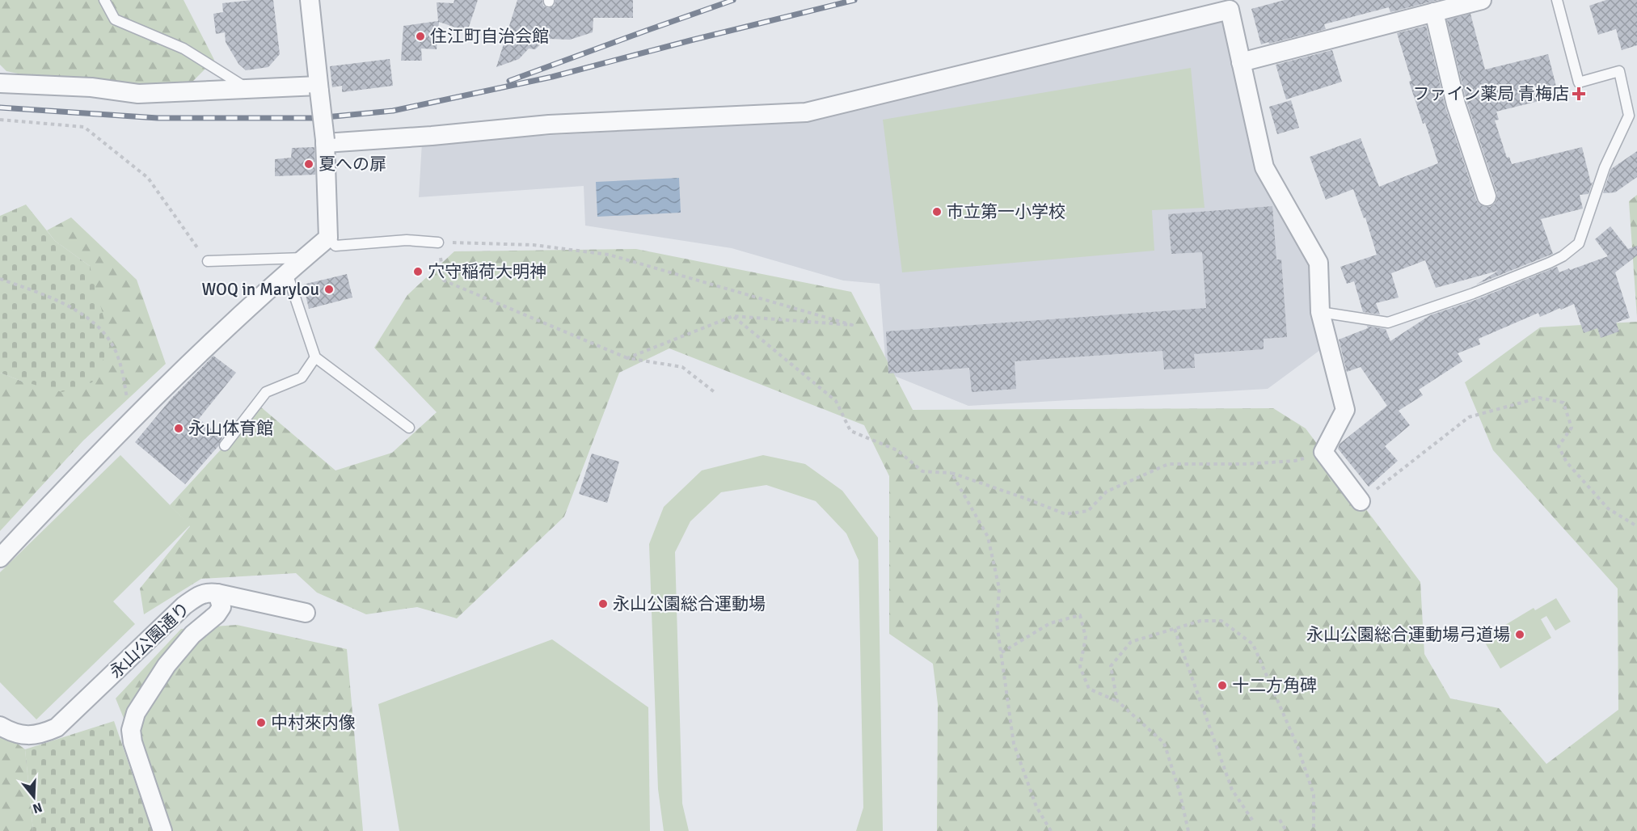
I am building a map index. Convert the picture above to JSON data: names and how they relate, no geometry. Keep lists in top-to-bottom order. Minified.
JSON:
{"streets":{"street":["永山公園通り"]},"places":{"other":["住江町自治会館","夏への扉","市立第一小学校","穴守稲荷大明神","WOQ in Marylou","永山体育館","永山公園総合運動場","永山公園総合運動場弓道場","十二方角碑","中村來内像"],"health":["ファイン薬局 青梅店"]},"north":"bottom"}
